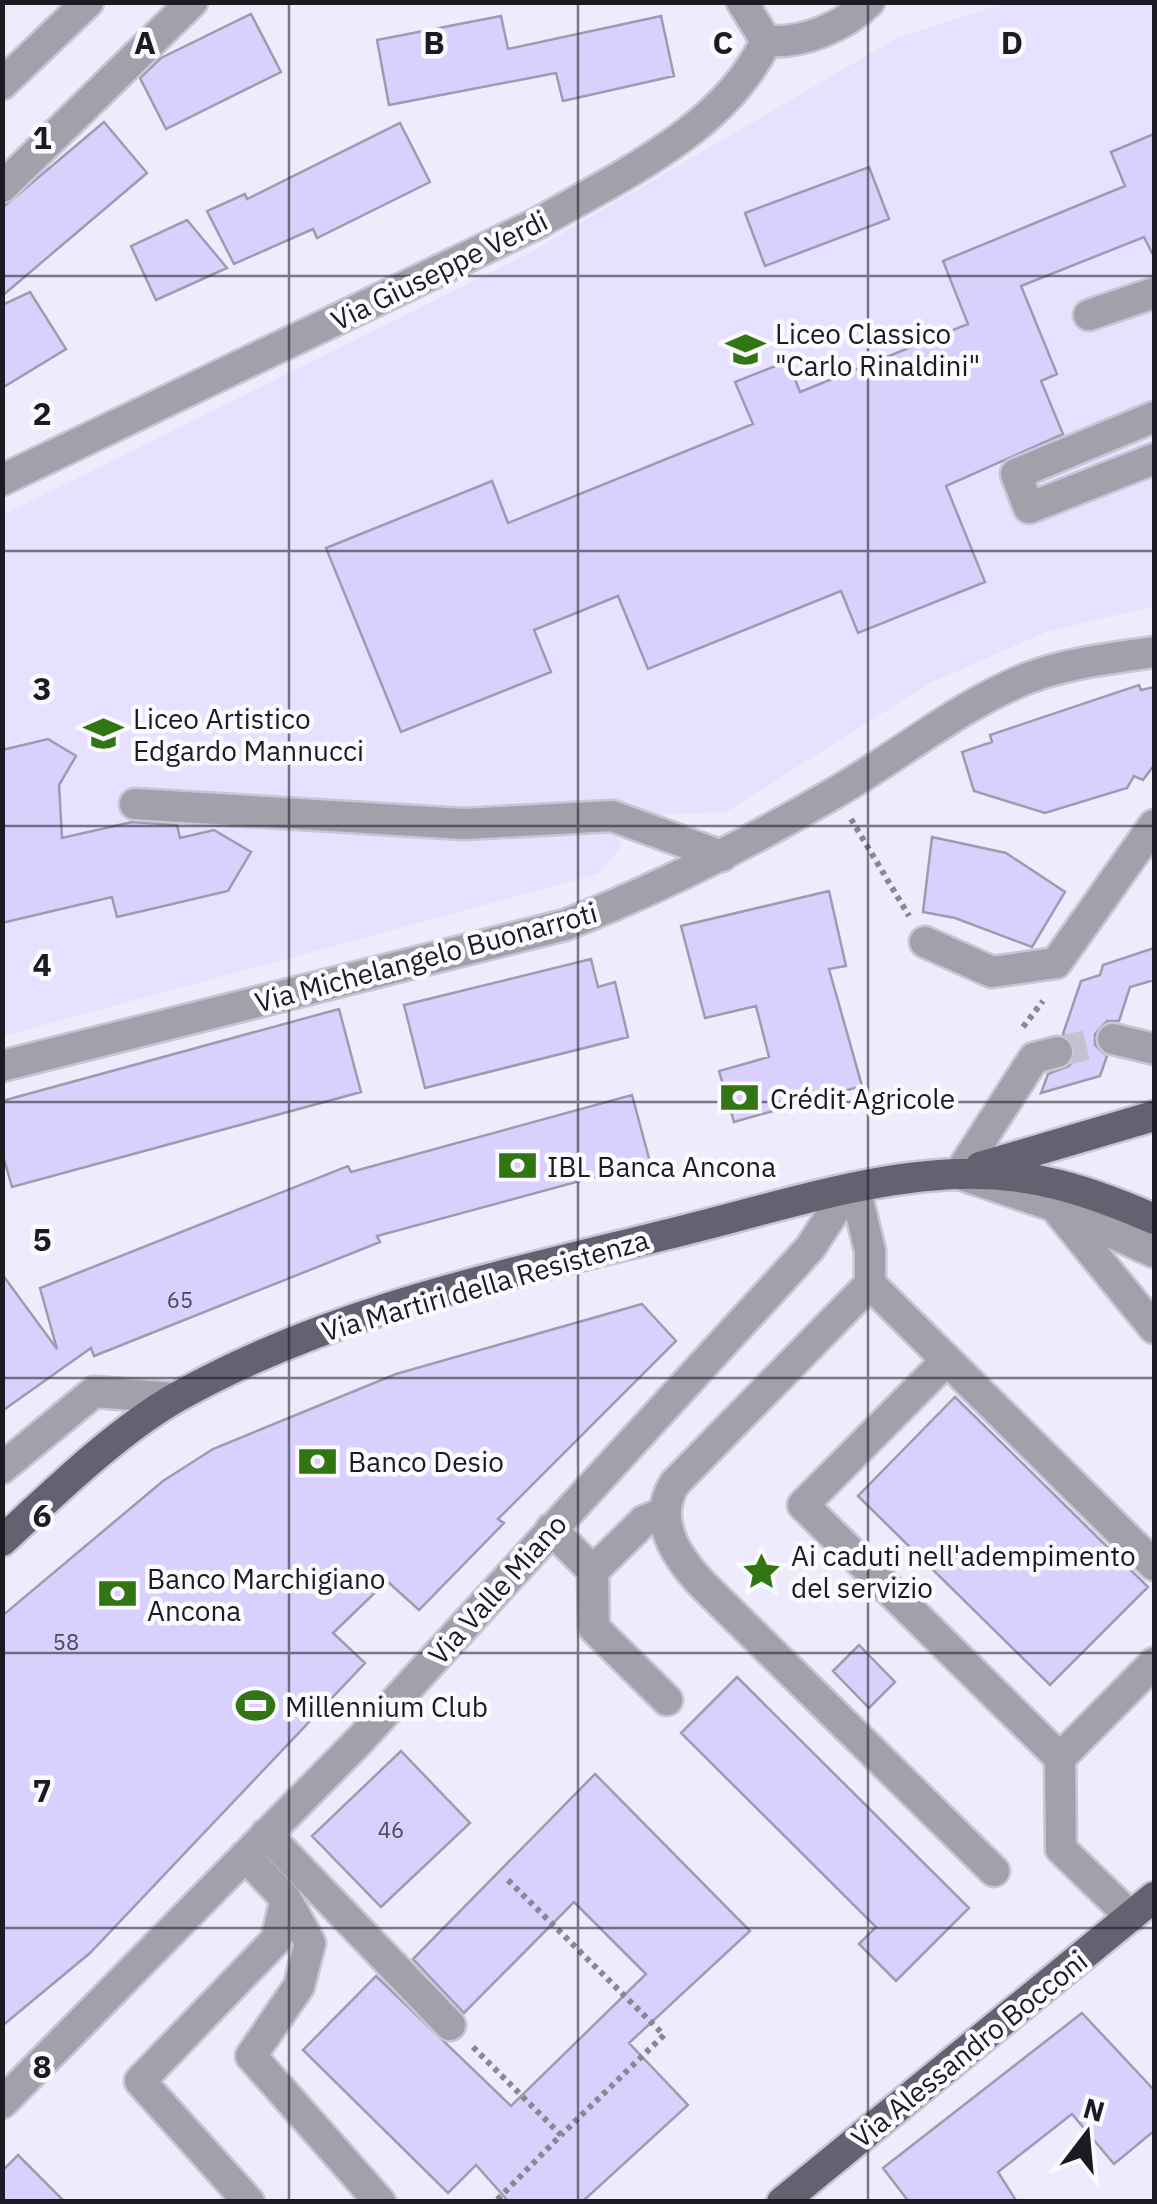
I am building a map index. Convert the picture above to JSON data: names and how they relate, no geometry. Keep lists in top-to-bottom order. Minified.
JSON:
{"streets":{"main road":["Via Martiri della Resistenza","Via Alessandro Bocconi"],"street":["Via Giuseppe Verdi","Via Michelangelo Buonarroti","Via Valle Miano"]},"crossings":[["Via Martiri della Resistenza","Via Valle Miano"]],"places":{"school or university":["Liceo Classico \"Carlo Rinaldini\"","Liceo Artistico Edgardo Mannucci"],"bank":["Crédit Agricole","IBL Banca Ancona","Banco Desio","Banco Marchigiano Ancona"],"place":["Ai caduti nell'adempimento del servizio"],"sports":["Millennium Club"]},"house_numbers":["65","58","46"],"north":"top","grid":{"columns":["A","B","C","D"],"rows":["1","2","3","4","5","6","7","8"]}}
